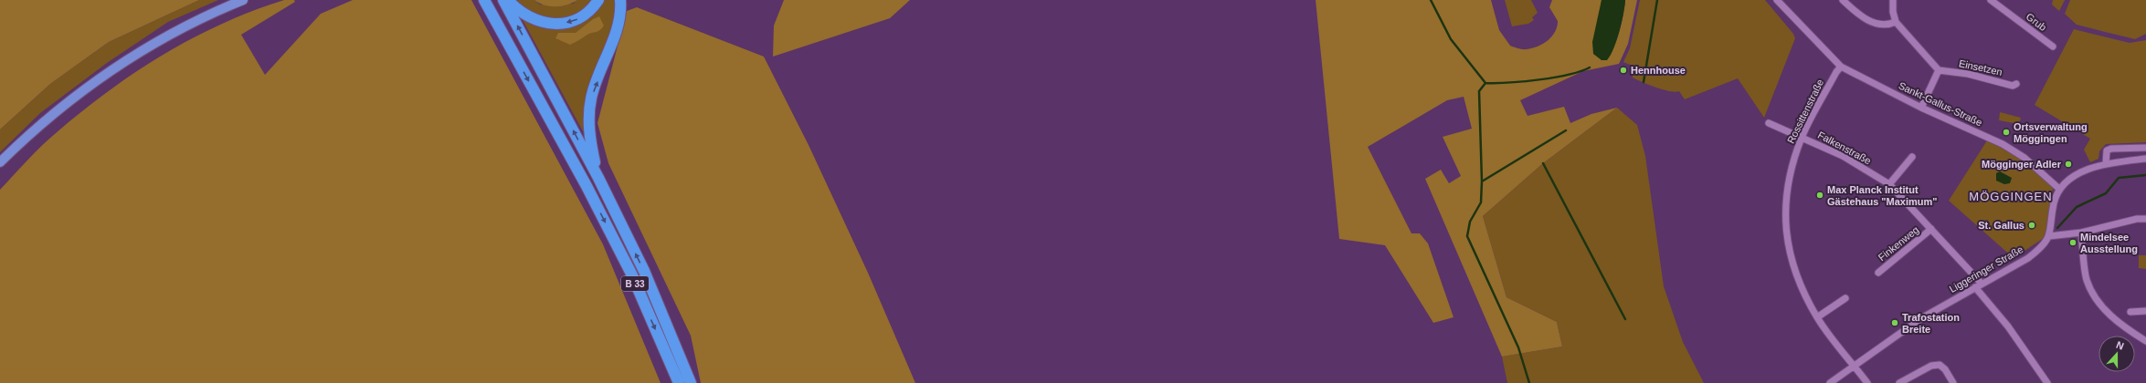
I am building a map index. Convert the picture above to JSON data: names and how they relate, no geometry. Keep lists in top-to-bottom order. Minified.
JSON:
{"streets":{"highway":["B 33"],"street":["Grub","Einsetzen","Sankt-Gallus-Straße","Rossittenstraße","Falkenstraße","Finkenweg","Liggeringer Straße"]},"crossings":[["Sankt-Gallus-Straße","Rossittenstraße"],["Rossittenstraße","Falkenstraße"],["Rossittenstraße","Liggeringer Straße"],["Falkenstraße","Finkenweg"],["Falkenstraße","Liggeringer Straße"]],"districts":["MÖGGINGEN"],"places":["Hennhouse","Ortsverwaltung Möggingen","Mögginger Adler","Max Planck Institut Gästehaus \"Maximum\"","St. Gallus","Mindelsee Ausstellung","Trafostation Breite"],"north":"top"}
